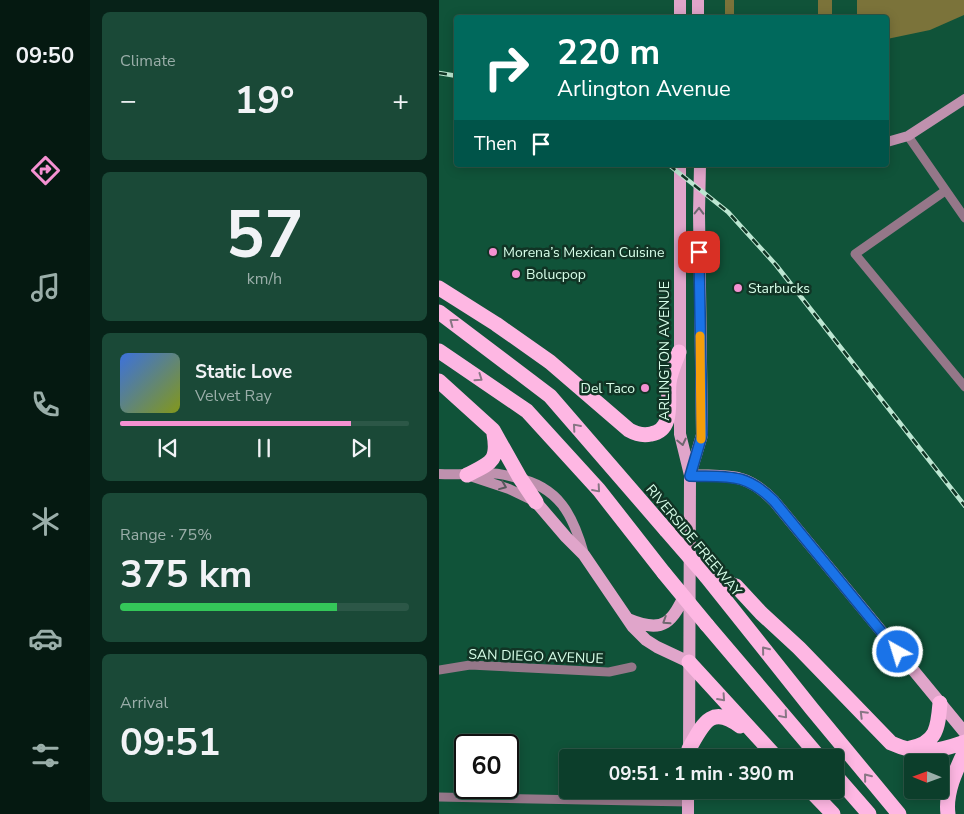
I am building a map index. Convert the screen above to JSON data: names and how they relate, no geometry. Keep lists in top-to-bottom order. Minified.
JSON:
{"streets":{"highway":["RIVERSIDE FREEWAY"],"main road":["ARLINGTON AVENUE"],"street":["SAN DIEGO AVENUE"]},"places":["Morena’s Mexican Cuisine","Bolucpop","Starbucks","Del Taco"],"north":"left","page":{"tabs":"09:50","tile":["Climate",["57","km/h"],["Range · 75%","375 km"],["Arrival","09:51"]],"turn":["220 m","Arlington Avenue"],"heat":["−","19°","+"],"then":"Then","song":["Static Love","Velvet Ray"],"limit":"60","trip":"09:51 · 1 min · 390 m"}}
